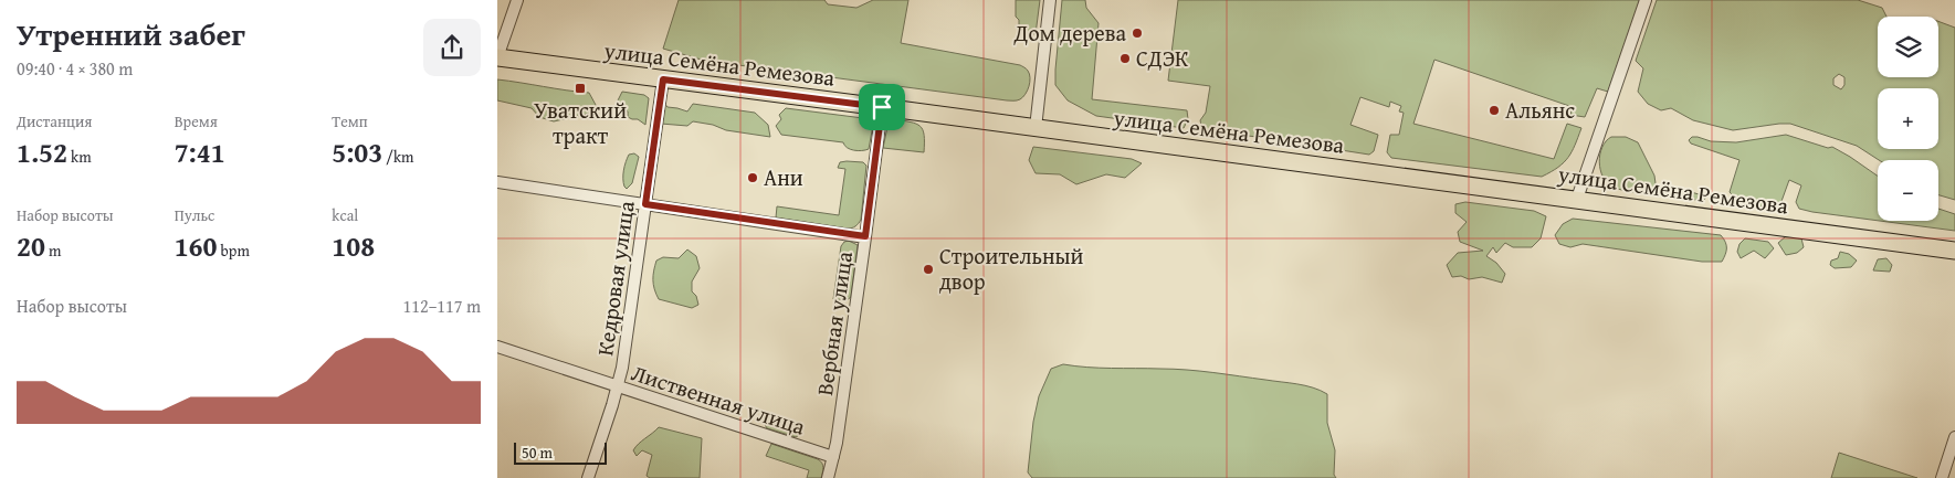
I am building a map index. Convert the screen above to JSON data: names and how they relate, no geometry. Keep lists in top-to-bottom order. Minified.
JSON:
{"streets":{"main road":["улица Семёна Ремезова"],"street":["Кедровая улица","Вербная улица","Лиственная улица"]},"crossings":[["улица Семёна Ремезова","Кедровая улица"],["улица Семёна Ремезова","Вербная улица"],["Кедровая улица","Лиственная улица"],["Вербная улица","Лиственная улица"]],"places":{"other":["Дом дерева","СДЭК","Альянс","Ани","Строительный двор"],"transit":["Уватский тракт"]},"scale_bar":"50 m","page":{"heading":["Утренний забег","09:40 · 4 × 380 m"],"map_buttons":["+","−"],"stats":[["Дистанция","1.52 km"],["Время","7:41"],["Темп","5:03 /km"],["Набор высоты","20 m"],["Пульс","160 bpm"],["kcal","108"]],"chart":["Набор высоты","112–117 m"],"scale":"50 m"}}
